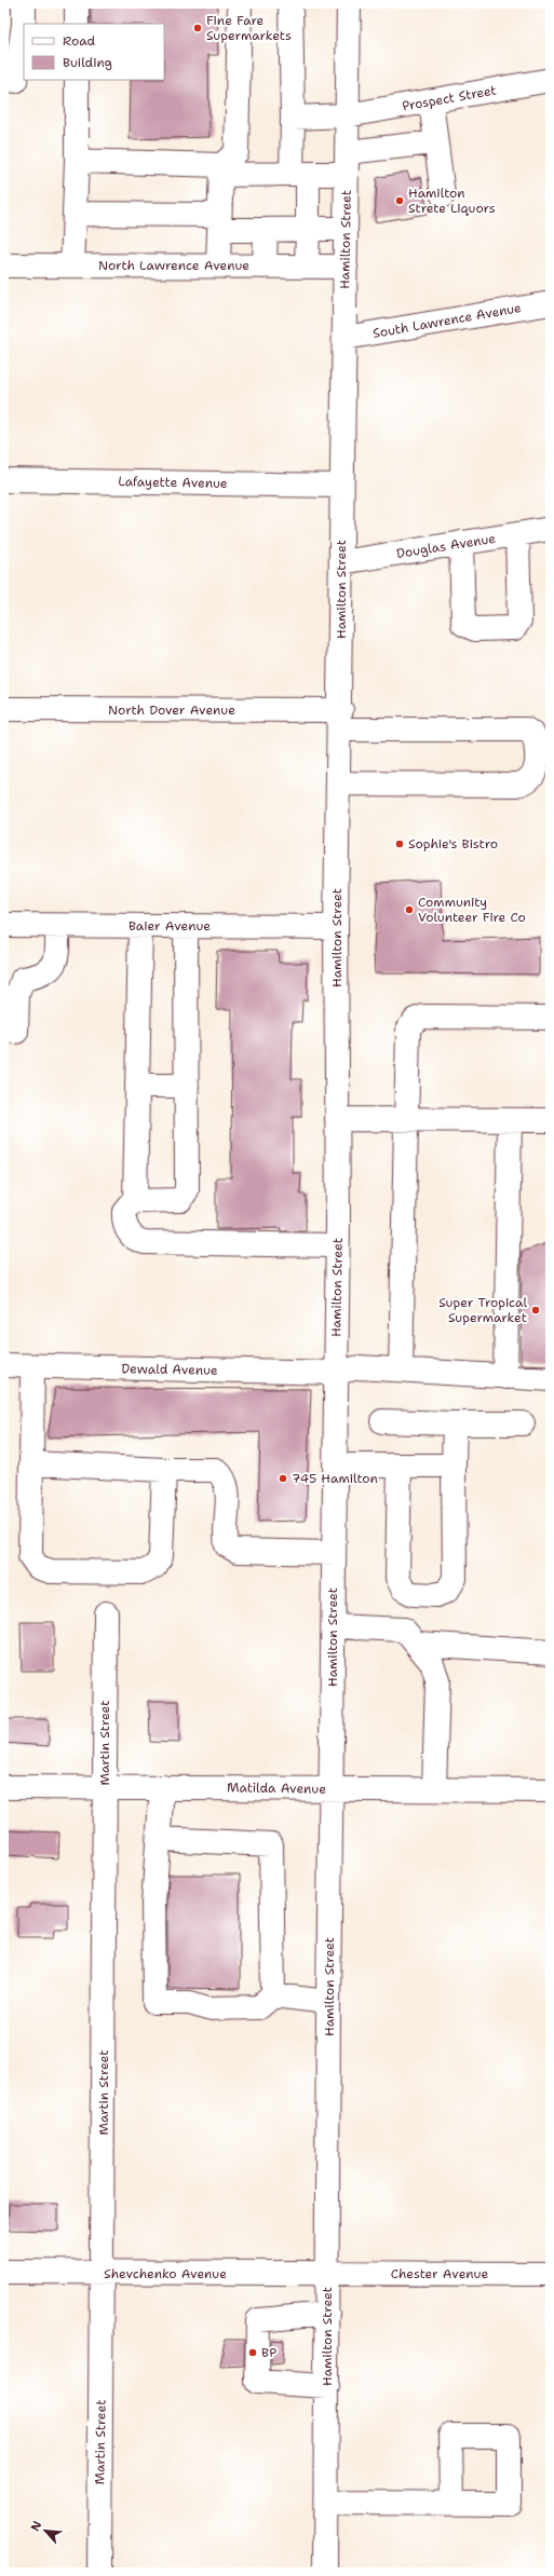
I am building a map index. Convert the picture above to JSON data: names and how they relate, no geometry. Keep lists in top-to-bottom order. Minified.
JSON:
{"streets":{"street":["Prospect Street","Hamilton Street","North Lawrence Avenue","South Lawrence Avenue","Lafayette Avenue","Douglas Avenue","North Dover Avenue","Baier Avenue","Dewald Avenue","Martin Street","Matilda Avenue","Shevchenko Avenue","Chester Avenue"]},"crossings":[["Prospect Street","Hamilton Street"],["Hamilton Street","North Lawrence Avenue"],["Hamilton Street","South Lawrence Avenue"],["Hamilton Street","Lafayette Avenue"],["Hamilton Street","Douglas Avenue"],["Hamilton Street","North Dover Avenue"],["Hamilton Street","Baier Avenue"],["Hamilton Street","Dewald Avenue"],["Hamilton Street","Matilda Avenue"],["Hamilton Street","Shevchenko Avenue"],["Hamilton Street","Chester Avenue"],["Martin Street","Matilda Avenue"],["Martin Street","Shevchenko Avenue"],["Shevchenko Avenue","Chester Avenue"]],"places":["Fine Fare Supermarkets","Hamilton Strete Liquors","Sophie's Bistro","Community Volunteer Fire Co","Super Tropical Supermarket","745 Hamilton","BP"],"legend":["Road","Building"],"north":"top left"}
